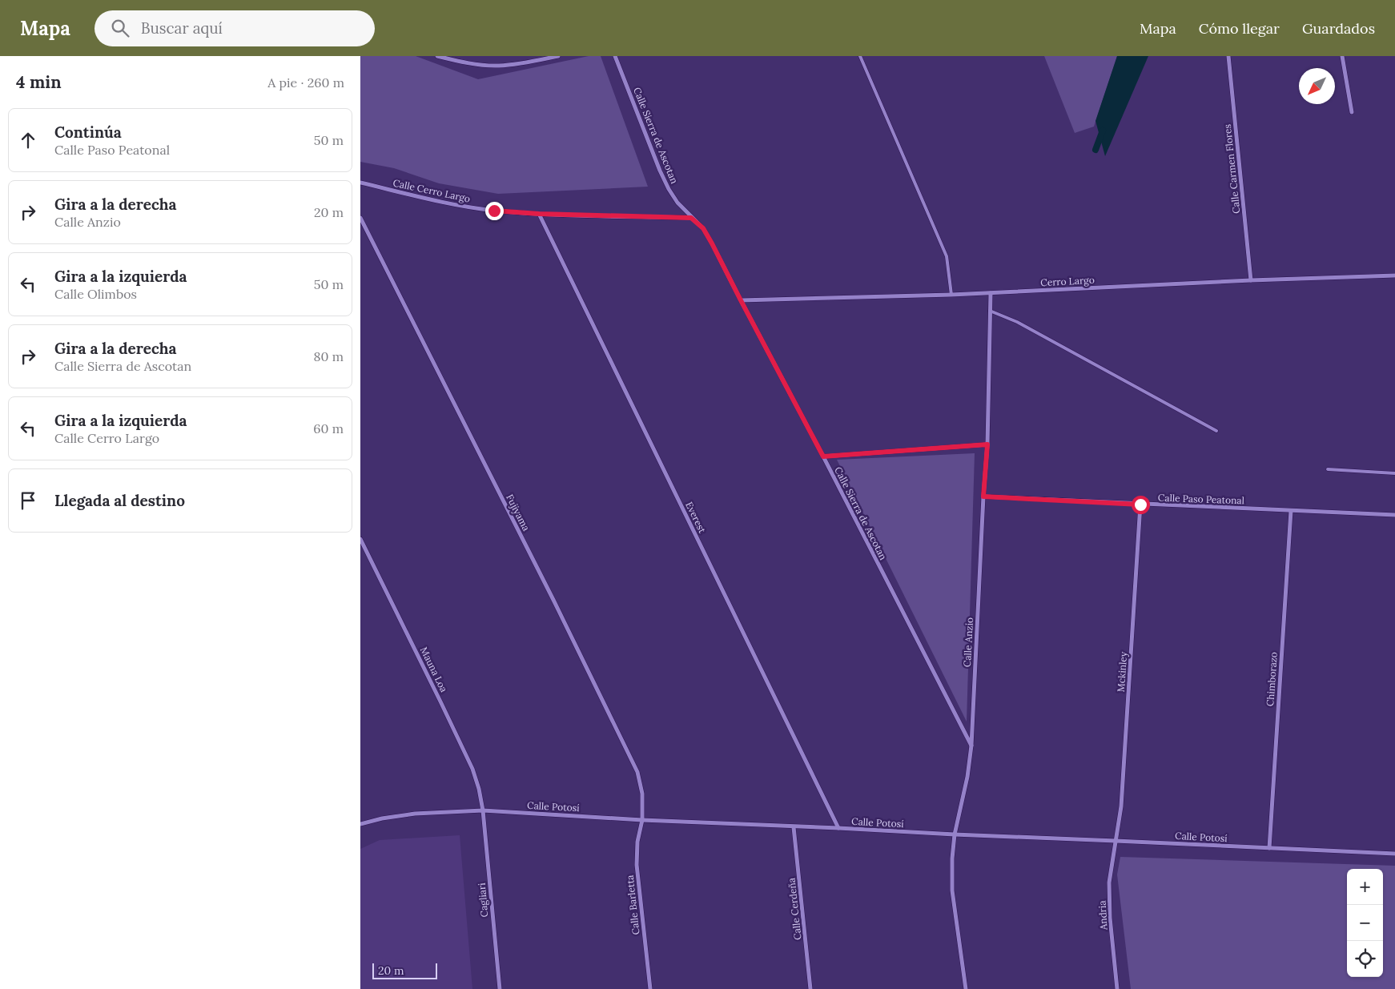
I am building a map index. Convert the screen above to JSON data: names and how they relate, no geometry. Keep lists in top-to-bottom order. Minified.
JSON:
{"streets":{"street":["Calle Sierra de Ascotan","Calle Carmen Flores","Calle Cerro Largo","Cerro Largo","Calle Paso Peatonal","Fujiyama","Everest","Calle Anzio","Mauna Loa","Mckinley","Chimborazo","Calle Potosí","Cagliari","Calle Barletta","Calle Cerdeña","Andria"]},"crossings":[["Calle Sierra de Ascotan","Calle Cerro Largo"],["Calle Sierra de Ascotan","Cerro Largo"],["Calle Sierra de Ascotan","Calle Anzio"],["Calle Carmen Flores","Cerro Largo"],["Calle Cerro Largo","Everest"],["Cerro Largo","Calle Anzio"],["Calle Paso Peatonal","Calle Anzio"],["Calle Paso Peatonal","Mckinley"],["Calle Paso Peatonal","Chimborazo"],["Fujiyama","Calle Potosí"],["Fujiyama","Calle Barletta"],["Everest","Calle Potosí"],["Calle Anzio","Calle Potosí"],["Mauna Loa","Calle Potosí"],["Mauna Loa","Cagliari"],["Mckinley","Calle Potosí"],["Mckinley","Andria"],["Chimborazo","Calle Potosí"],["Calle Potosí","Cagliari"],["Calle Potosí","Calle Barletta"],["Calle Potosí","Calle Cerdeña"],["Calle Potosí","Andria"]],"scale_bar":"20 m","north":"bottom left","page":{"header":"Mapa","search":"Buscar aquí","nav":["Mapa","Cómo llegar","Guardados"],"heading":["4 min","A pie · 260 m"],"list":[["Continúa","Calle Paso Peatonal","50 m"],["Gira a la derecha","Calle Anzio","20 m"],["Gira a la izquierda","Calle Olimbos","50 m"],["Gira a la derecha","Calle Sierra de Ascotan","80 m"],["Gira a la izquierda","Calle Cerro Largo","60 m"],"Llegada al destino"],"map_buttons":["+","−"],"scale":"20 m"}}
